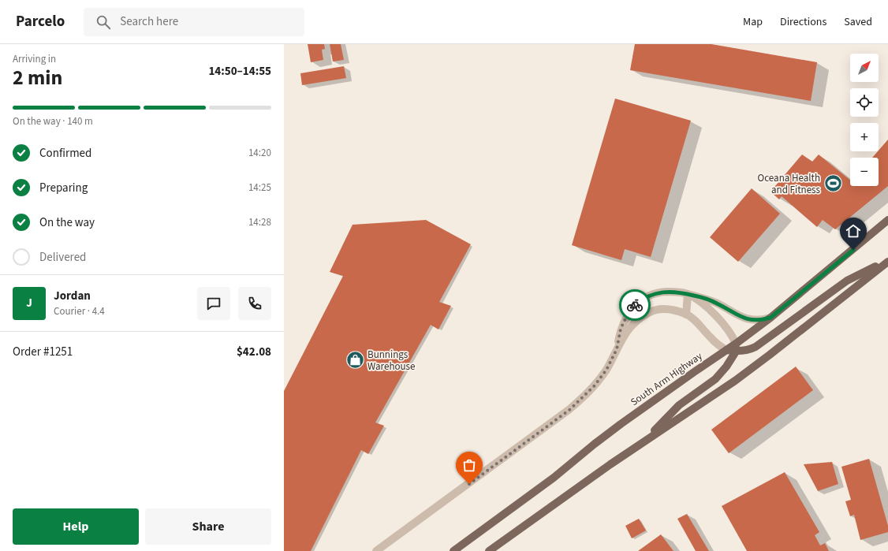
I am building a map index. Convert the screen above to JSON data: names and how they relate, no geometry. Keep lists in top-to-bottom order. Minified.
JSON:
{"streets":{"main road":["South Arm Highway"]},"places":{"sports":["Oceana Health and Fitness"],"shop":["Bunnings Warehouse"]},"north":"top right","page":{"header":"Parcelo","search":"Search here","nav":["Map","Directions","Saved"],"heading":["2 min","Arriving in","14:50–14:55"],"panel":["Jordan","Courier · 4.4","Order #1251","$42.08"],"map_buttons":["+","−"],"bar":"On the way · 140 m","list":[["Confirmed","14:20"],["Preparing","14:25"],["On the way","14:28"],"Delivered"],"round":"J","buttons":["Help","Share"]}}
